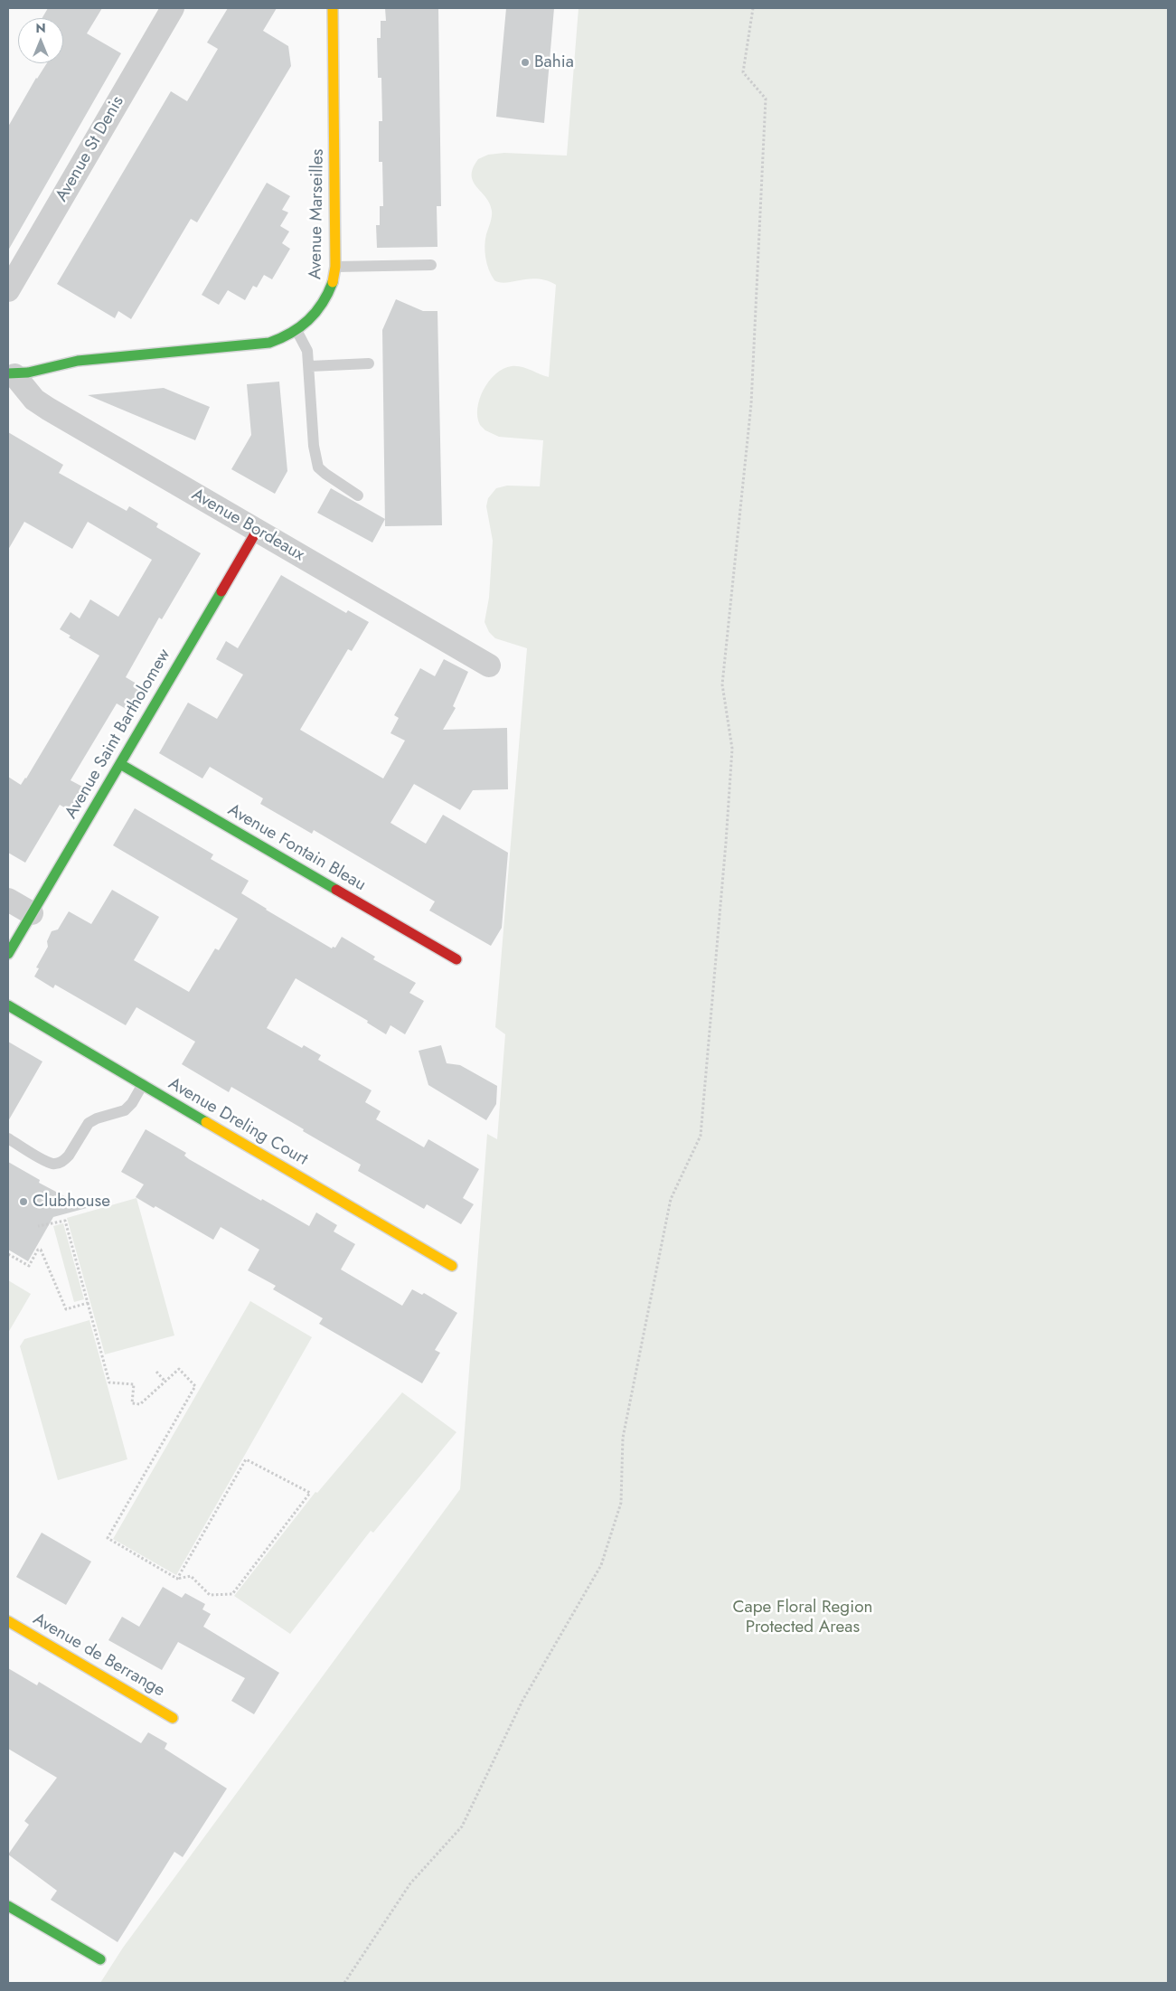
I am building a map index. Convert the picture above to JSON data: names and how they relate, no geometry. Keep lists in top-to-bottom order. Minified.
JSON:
{"streets":{"street":["Avenue St Denis","Avenue Marseilles","Avenue Bordeaux","Avenue Saint Bartholomew","Avenue Fontain Bleau","Avenue Dreling Court","Avenue de Berrange"]},"crossings":[["Avenue Marseilles","Avenue Bordeaux"],["Avenue Bordeaux","Avenue Saint Bartholomew"],["Avenue Saint Bartholomew","Avenue Fontain Bleau"]],"parks":["Cape Floral Region Protected Areas"],"places":["Bahia","Clubhouse"],"north":"top"}
